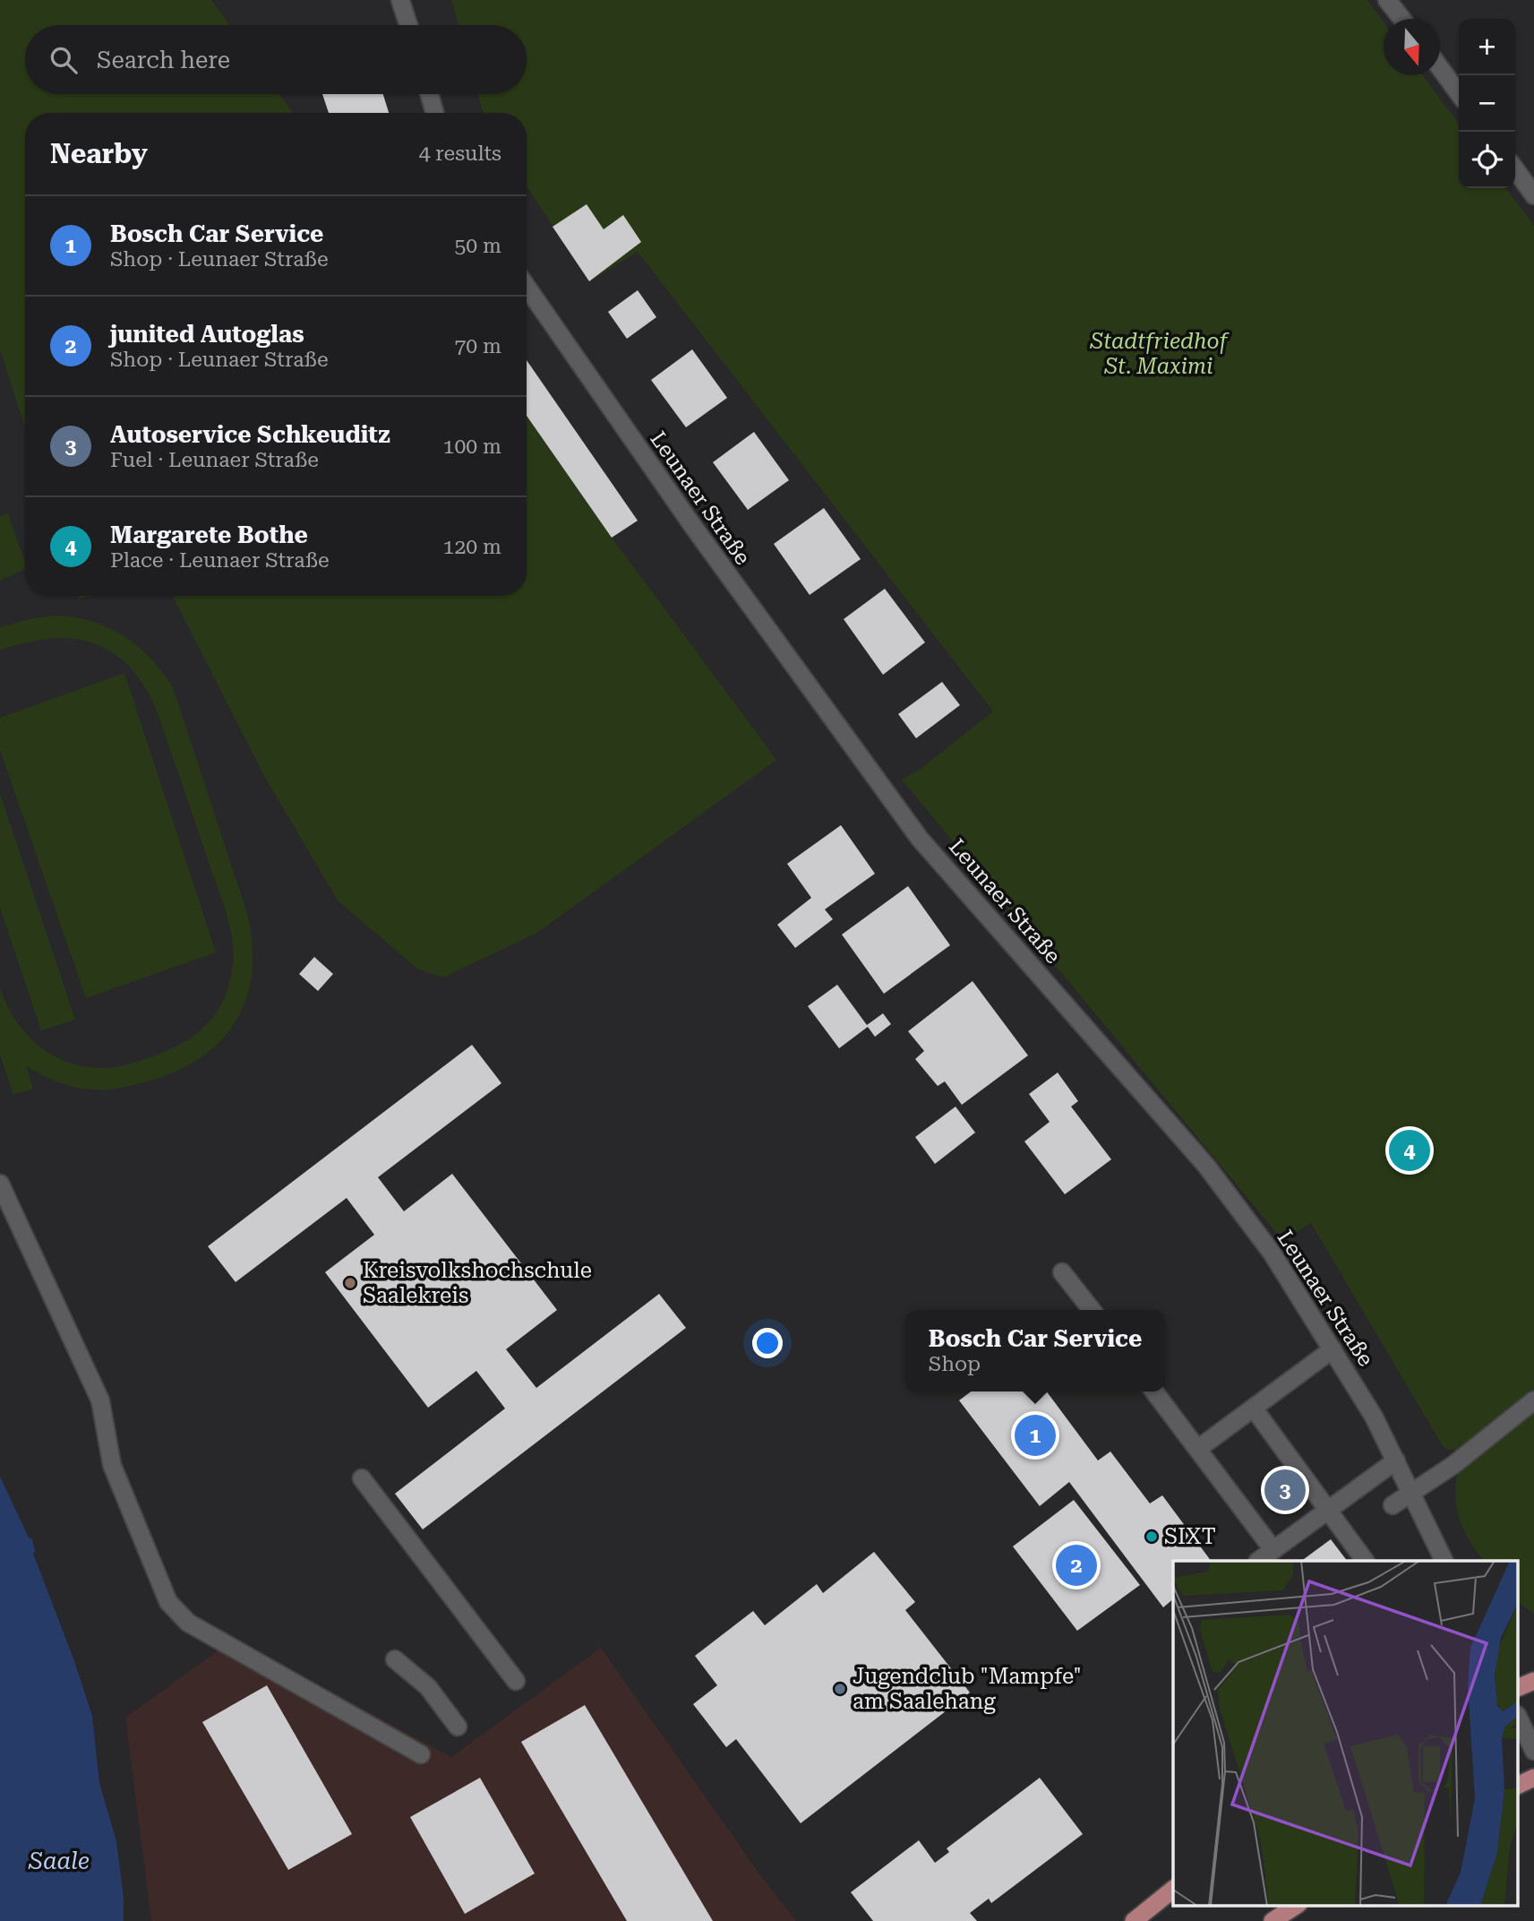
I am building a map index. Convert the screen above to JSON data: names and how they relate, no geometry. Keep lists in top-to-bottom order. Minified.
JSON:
{"streets":{"street":["Leunaer Straße"]},"water":["Saale"],"parks":["Stadtfriedhof St. Maximi"],"places":["Kreisvolkshochschule Saalekreis","SIXT","Jugendclub \"Mampfe\" am Saalehang"],"north":"bottom","page":{"map_buttons":["+","−"],"search":"Search here","heading":["Nearby","4 results"],"list":[{"mark":"1","name":"Bosch Car Service","note":"Shop · Leunaer Straße","value":"50 m"},{"mark":"2","name":"junited Autoglas","note":"Shop · Leunaer Straße","value":"70 m"},{"mark":"3","name":"Autoservice Schkeuditz","note":"Fuel · Leunaer Straße","value":"100 m"},{"mark":"4","name":"Margarete Bothe","note":"Place · Leunaer Straße","value":"120 m"}],"pins":["4","1","3","2"],"popup":["Bosch Car Service","Shop"]}}
